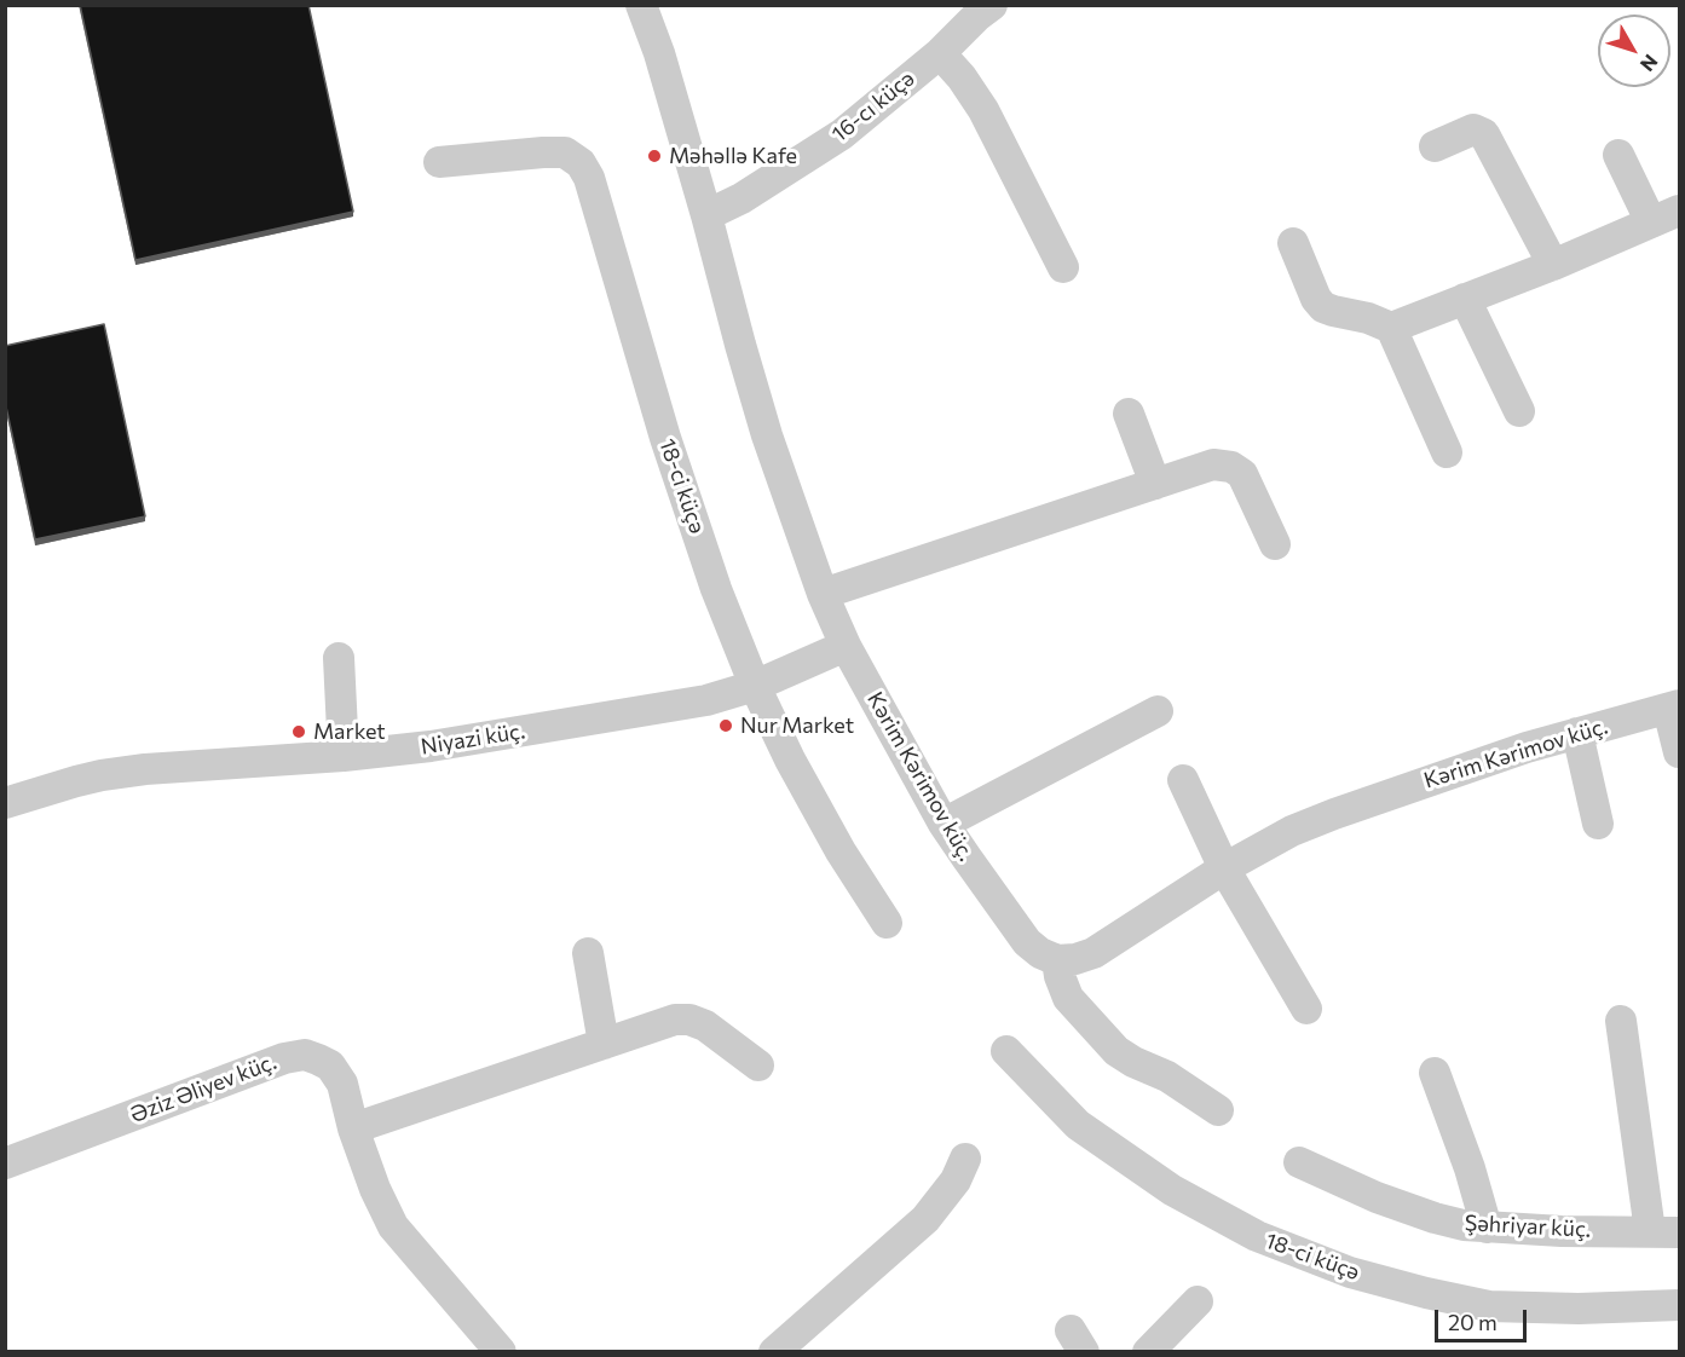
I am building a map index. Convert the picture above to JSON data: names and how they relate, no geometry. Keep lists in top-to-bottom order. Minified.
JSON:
{"streets":{"street":["16-cı küçə","18-ci küçə","Niyazi küç.","Kərim Kərimov küç.","Əziz Əliyev küç.","Şəhriyar küç."]},"crossings":[["16-cı küçə","Kərim Kərimov küç."],["18-ci küçə","Niyazi küç."],["Niyazi küç.","Kərim Kərimov küç."]],"places":["Məhəllə Kafe","Nur Market","Market"],"scale_bar":"20 m","north":"bottom right"}
